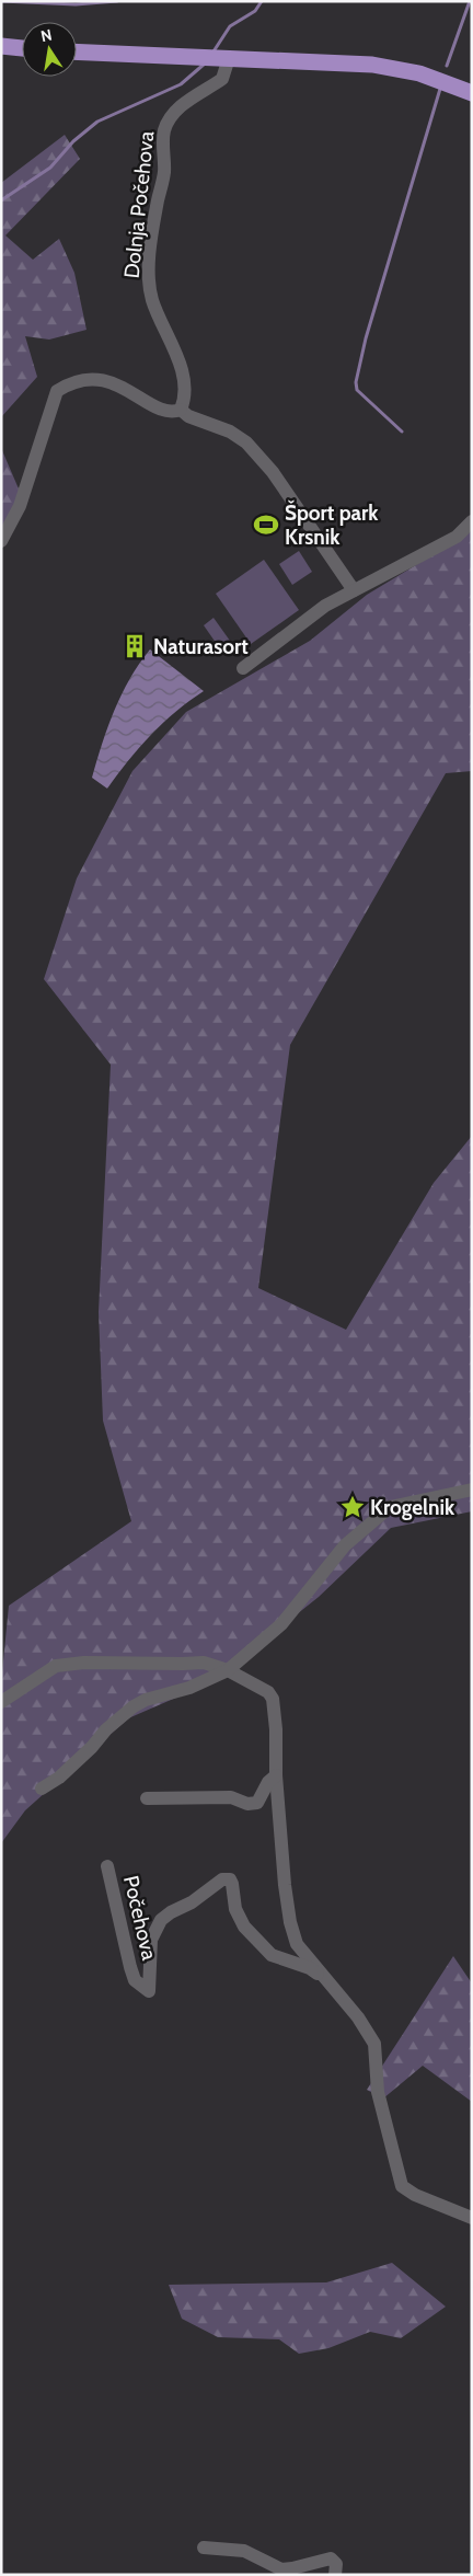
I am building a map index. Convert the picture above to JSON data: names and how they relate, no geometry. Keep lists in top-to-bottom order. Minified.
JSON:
{"streets":{"street":["Dolnja Počehova","Počehova"]},"places":{"sports":["Šport park Krsnik"],"building":["Naturasort"],"place":["Krogelnik"]},"north":"top"}
